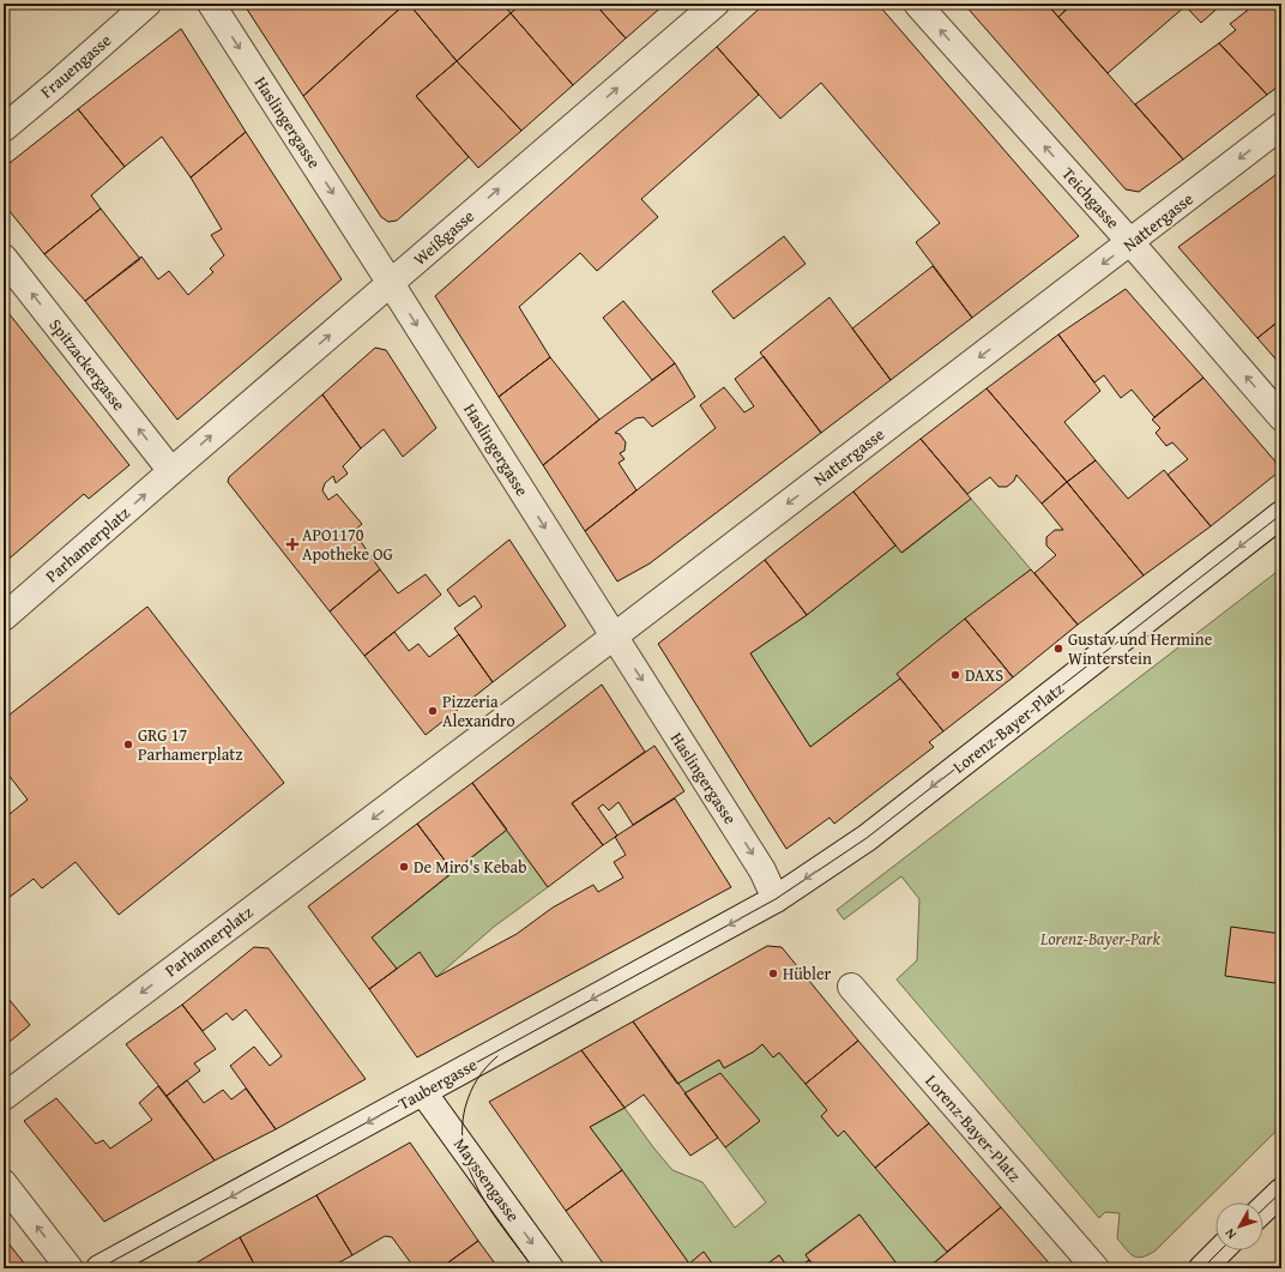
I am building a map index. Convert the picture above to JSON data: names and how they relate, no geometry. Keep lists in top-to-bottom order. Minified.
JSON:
{"streets":{"street":["Frauengasse","Haslingergasse","Teichgasse","Nattergasse","Weißgasse","Spitzackergasse","Parhamerplatz","Lorenz-Bayer-Platz","Taubergasse","Mayssengasse"]},"crossings":[["Haslingergasse","Nattergasse"],["Haslingergasse","Weißgasse"],["Haslingergasse","Lorenz-Bayer-Platz"],["Haslingergasse","Taubergasse"],["Teichgasse","Nattergasse"],["Nattergasse","Parhamerplatz"],["Weißgasse","Spitzackergasse"],["Weißgasse","Parhamerplatz"],["Spitzackergasse","Parhamerplatz"],["Lorenz-Bayer-Platz","Taubergasse"],["Taubergasse","Mayssengasse"]],"one_way":["Haslingergasse","Teichgasse","Nattergasse","Weißgasse","Spitzackergasse","Lorenz-Bayer-Platz","Taubergasse","Mayssengasse"],"parks":["Lorenz-Bayer-Park"],"places":{"health":["APO1170 Apotheke OG"],"other":["Gustav und Hermine Winterstein","DAXS","Pizzeria Alexandro","GRG 17 Parhamerplatz","De Miro's Kebab","Hübler"]},"north":"bottom left"}
